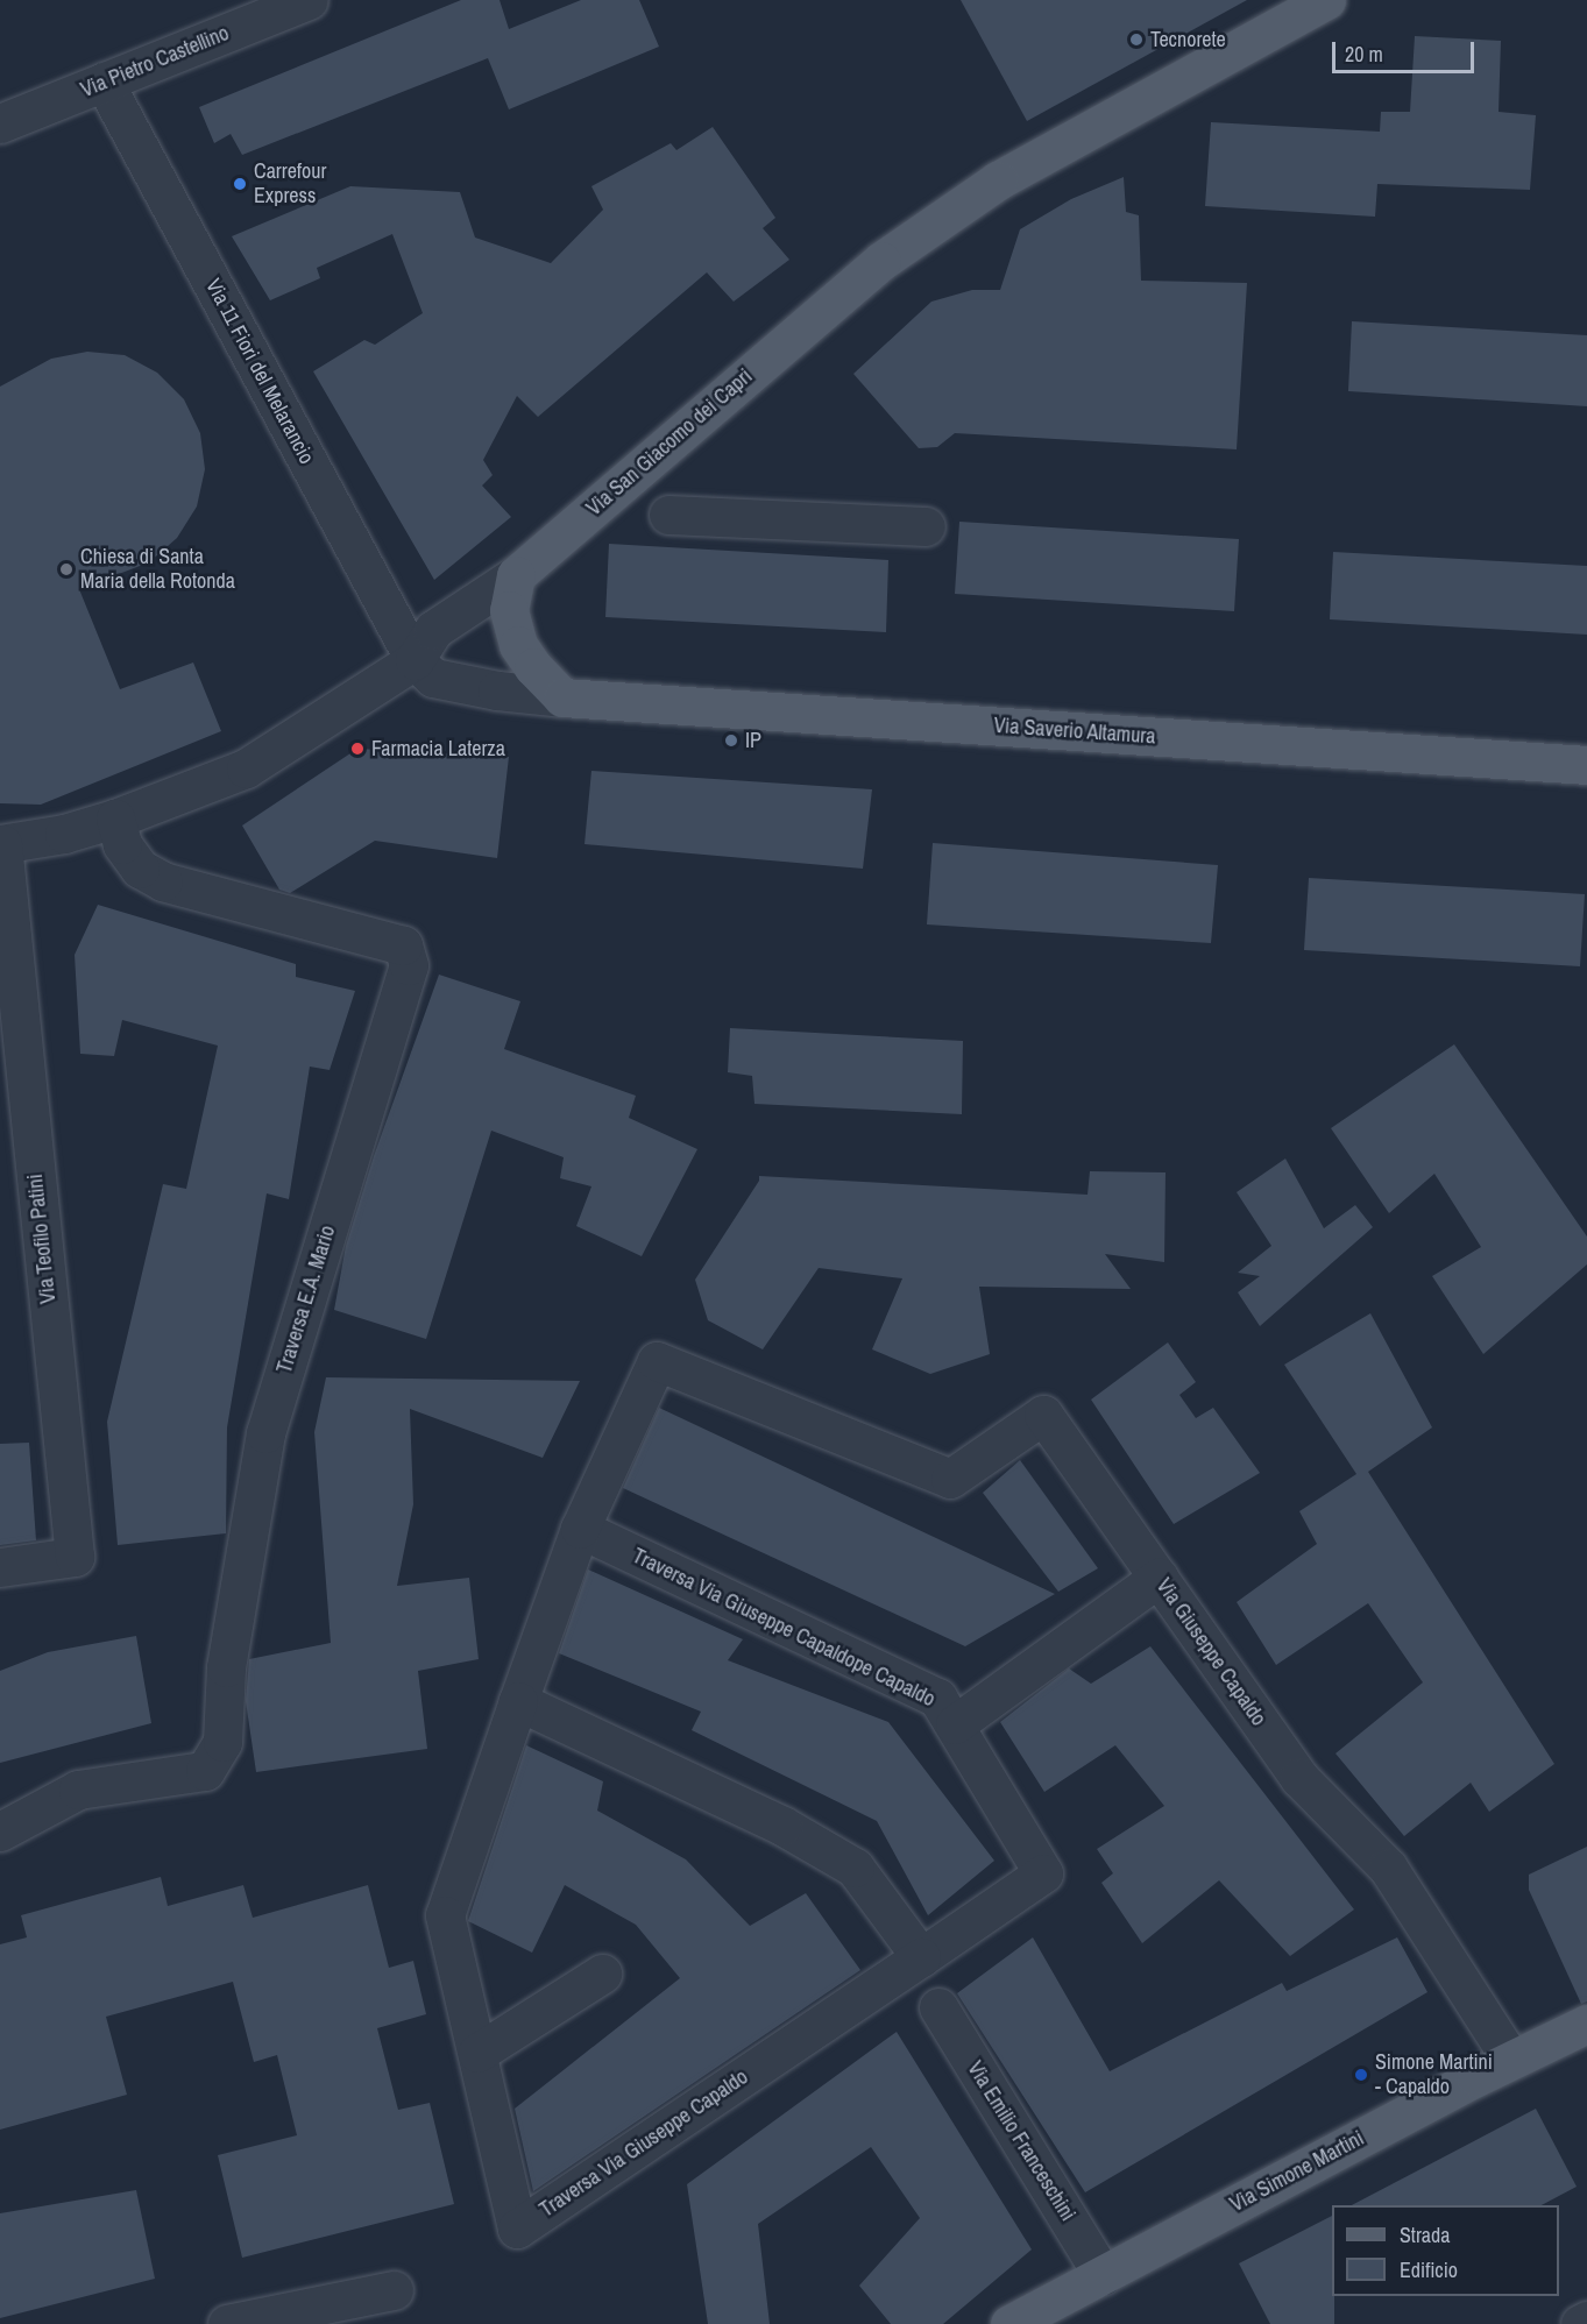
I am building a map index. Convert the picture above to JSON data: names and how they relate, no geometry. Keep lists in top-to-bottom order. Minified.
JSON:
{"streets":{"main road":["Via San Giacomo dei Capri","Via Saverio Altamura","Via Simone Martini"],"street":["Via Pietro Castellino","Via 11 Fiori del Melarancio","Via Teofilo Patini","Traversa E.A. Mario","Traversa Via Giuseppe Capaldope Capaldo","Via Giuseppe Capaldo","Via Emilio Franceschini","Traversa Via Giuseppe Capaldo"]},"crossings":[["Via Pietro Castellino","Via 11 Fiori del Melarancio"],["Via 11 Fiori del Melarancio","Via San Giacomo dei Capri"],["Via 11 Fiori del Melarancio","Via Saverio Altamura"],["Via San Giacomo dei Capri","Via Saverio Altamura"],["Via San Giacomo dei Capri","Via Teofilo Patini"],["Via San Giacomo dei Capri","Traversa E.A. Mario"],["Traversa Via Giuseppe Capaldope Capaldo","Via Giuseppe Capaldo"],["Traversa Via Giuseppe Capaldope Capaldo","Traversa Via Giuseppe Capaldo"],["Via Giuseppe Capaldo","Via Simone Martini"],["Via Emilio Franceschini","Via Simone Martini"]],"places":["Tecnorete","Carrefour Express","Chiesa di Santa Maria della Rotonda","IP","Farmacia Laterza","Simone Martini - Capaldo"],"legend":["Strada","Edificio"],"scale_bar":"20 m"}
